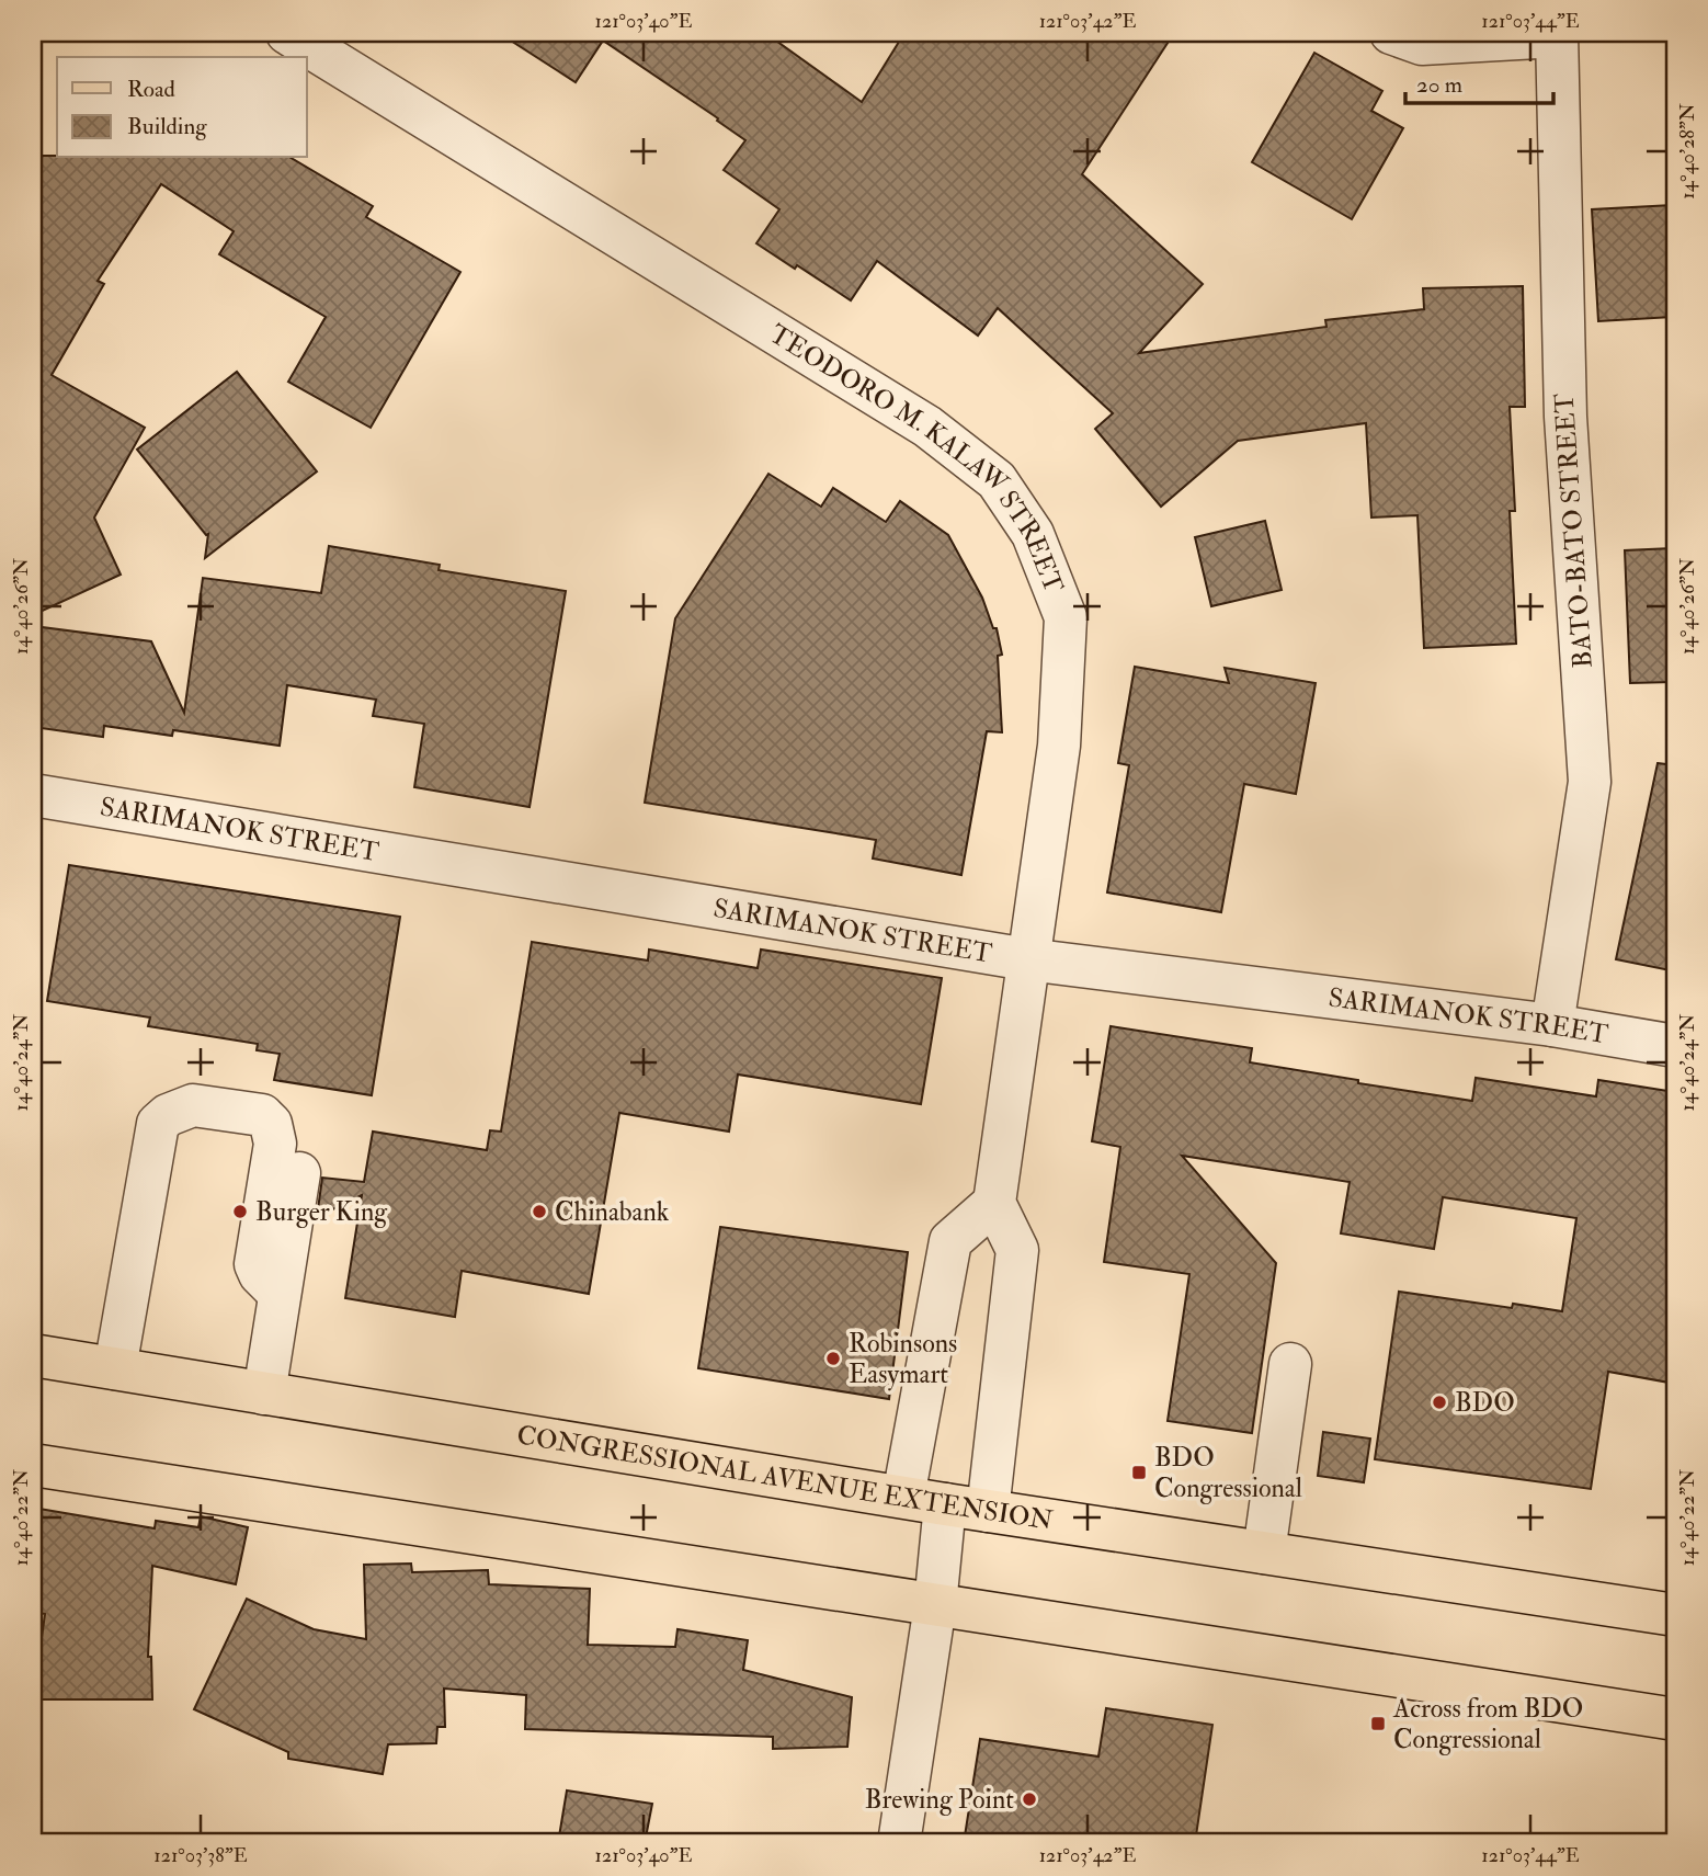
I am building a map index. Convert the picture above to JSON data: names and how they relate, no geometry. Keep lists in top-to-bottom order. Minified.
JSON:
{"streets":{"main road":["CONGRESSIONAL AVENUE EXTENSION"],"street":["TEODORO M. KALAW STREET","BATO-BATO STREET","SARIMANOK STREET"]},"crossings":[["TEODORO M. KALAW STREET","SARIMANOK STREET"],["BATO-BATO STREET","SARIMANOK STREET"]],"places":{"other":["Burger King","Chinabank","Robinsons Easymart","BDO","Brewing Point"],"transit":["BDO Congressional","Across from BDO Congressional"]},"legend":["Road","Building"],"scale_bar":"20 m","coordinates":["121°03'40\"E","121°03'42\"E","121°03'44\"E","14°40'28\"N","14°40'26\"N","14°40'24\"N","14°40'22\"N","121°03'38\"E"]}
